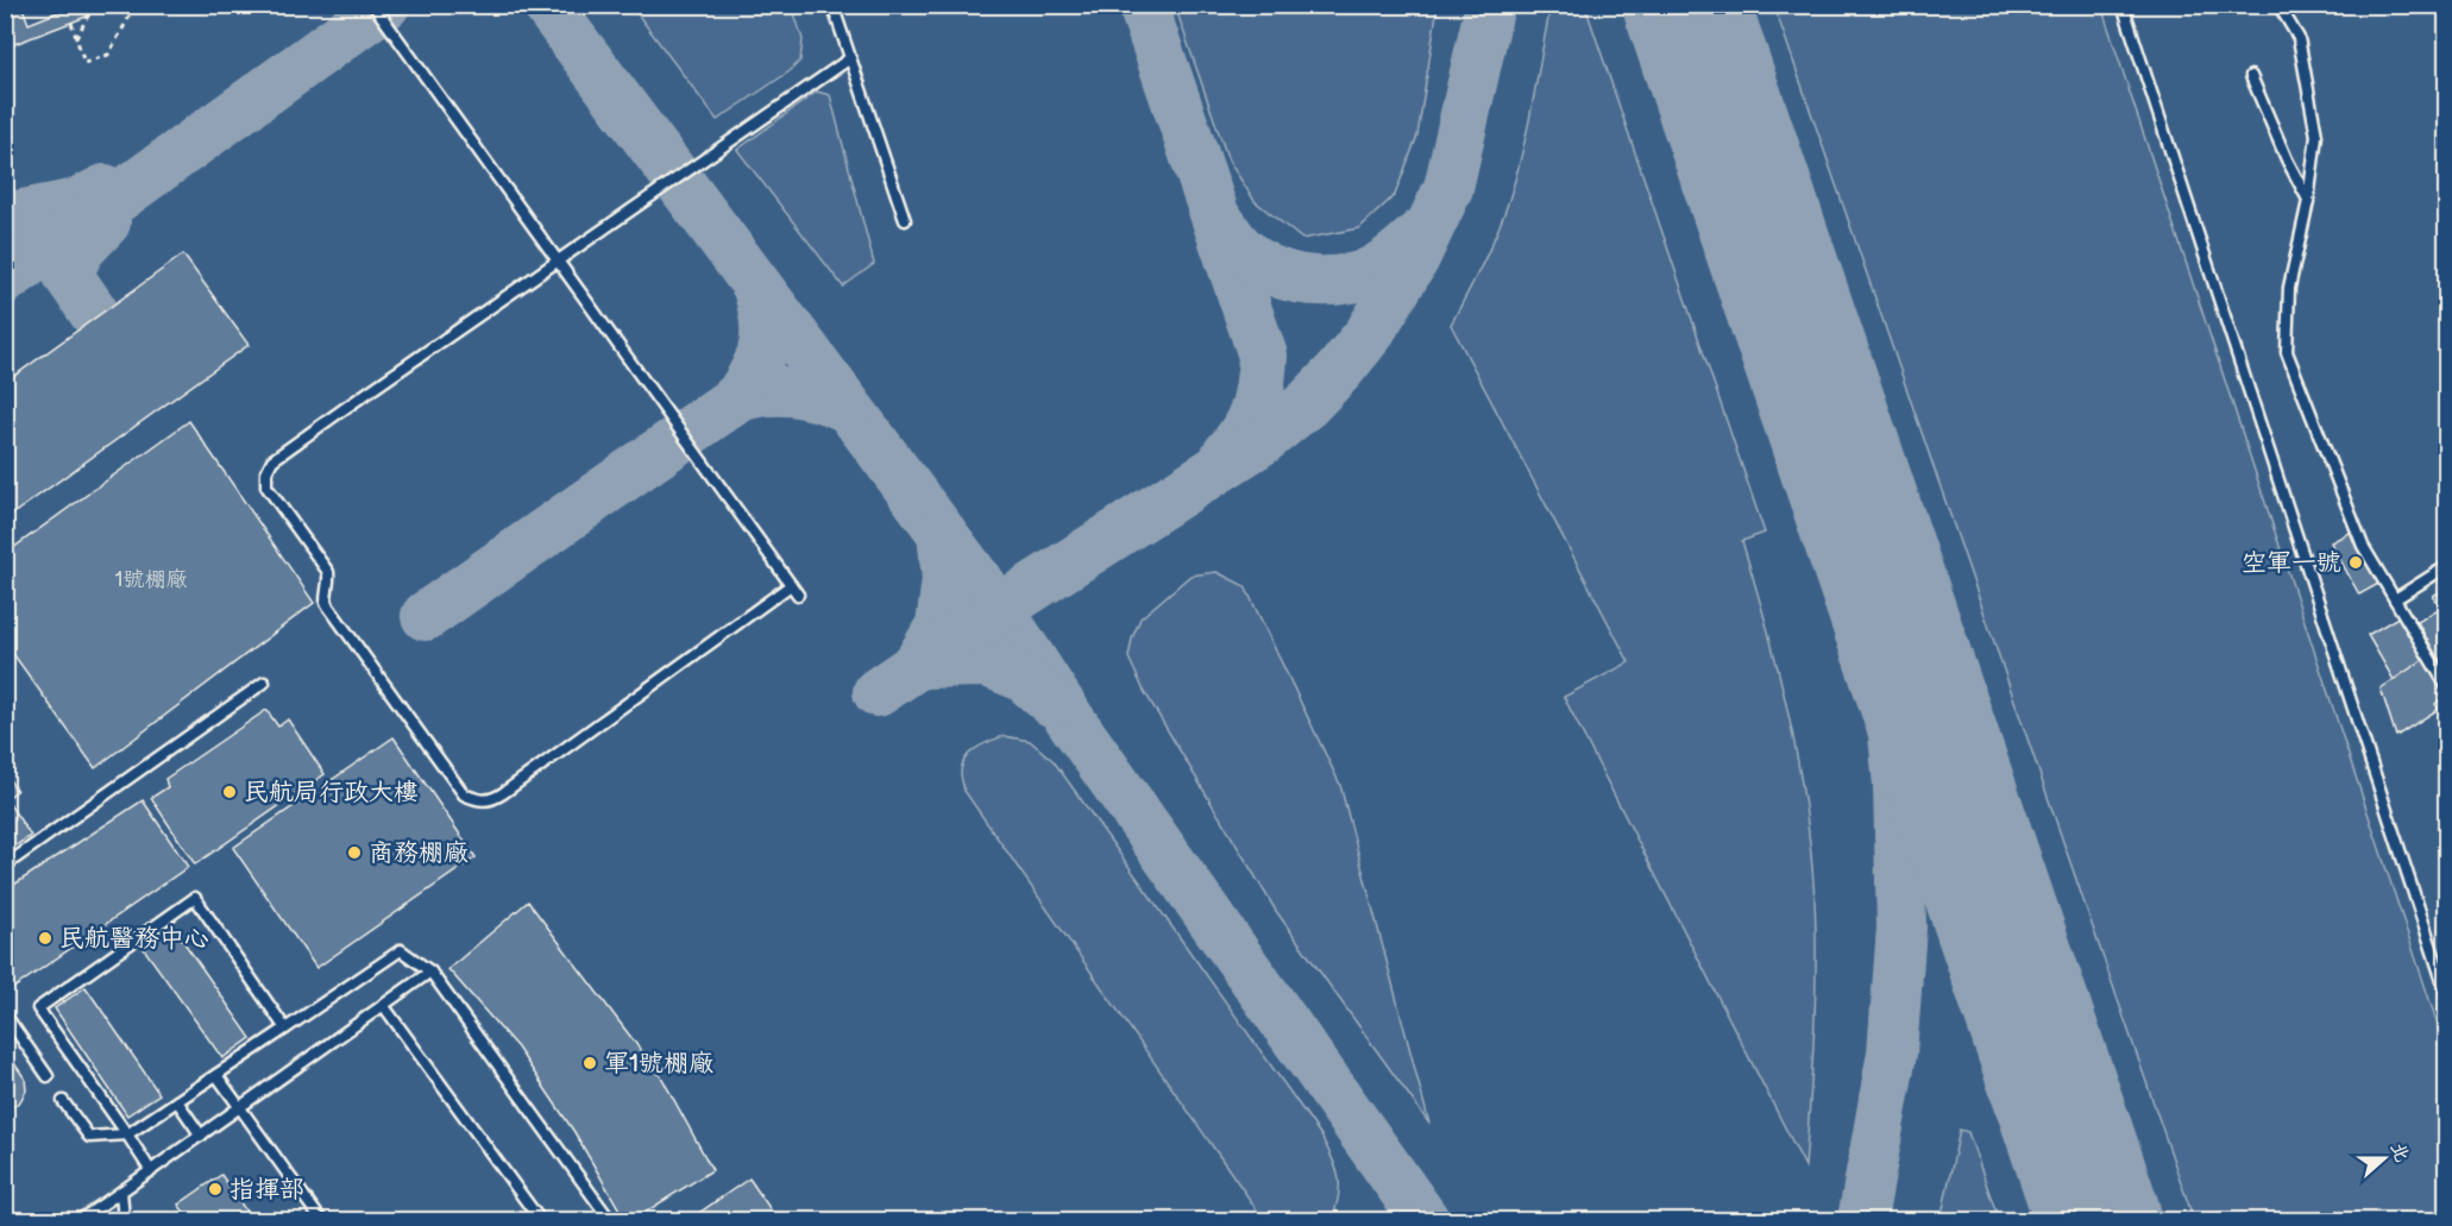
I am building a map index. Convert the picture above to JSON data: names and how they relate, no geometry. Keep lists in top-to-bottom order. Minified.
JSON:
{"places":["空軍一號","民航局行政大樓","商務棚廠","民航醫務中心","軍1號棚廠","指揮部"],"house_numbers":["1號棚廠"],"north":"right"}
